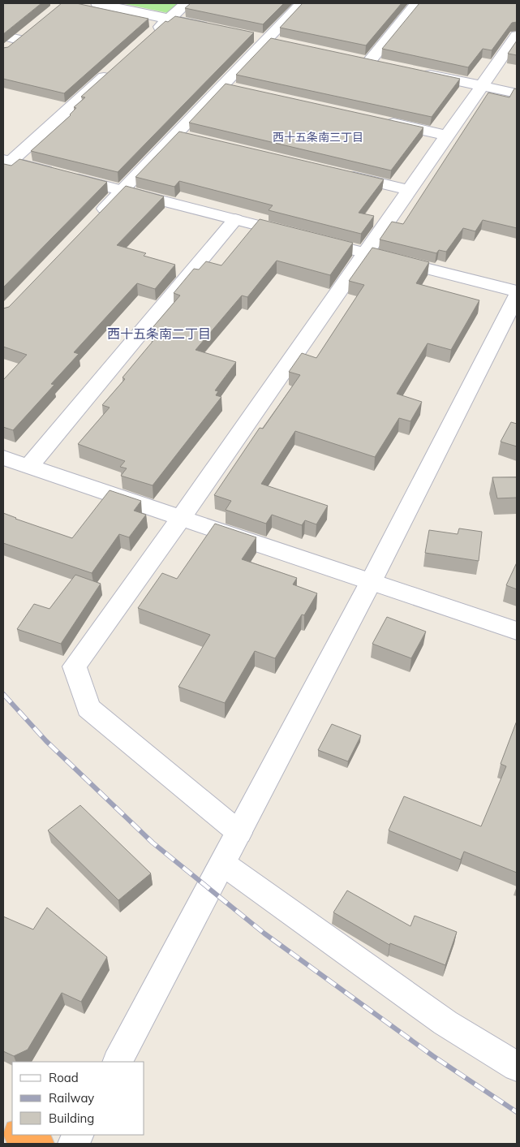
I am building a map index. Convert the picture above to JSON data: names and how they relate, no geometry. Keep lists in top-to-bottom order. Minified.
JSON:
{"districts":["西十五条南三丁目","西十五条南二丁目"],"legend":["Road","Railway","Building"]}
